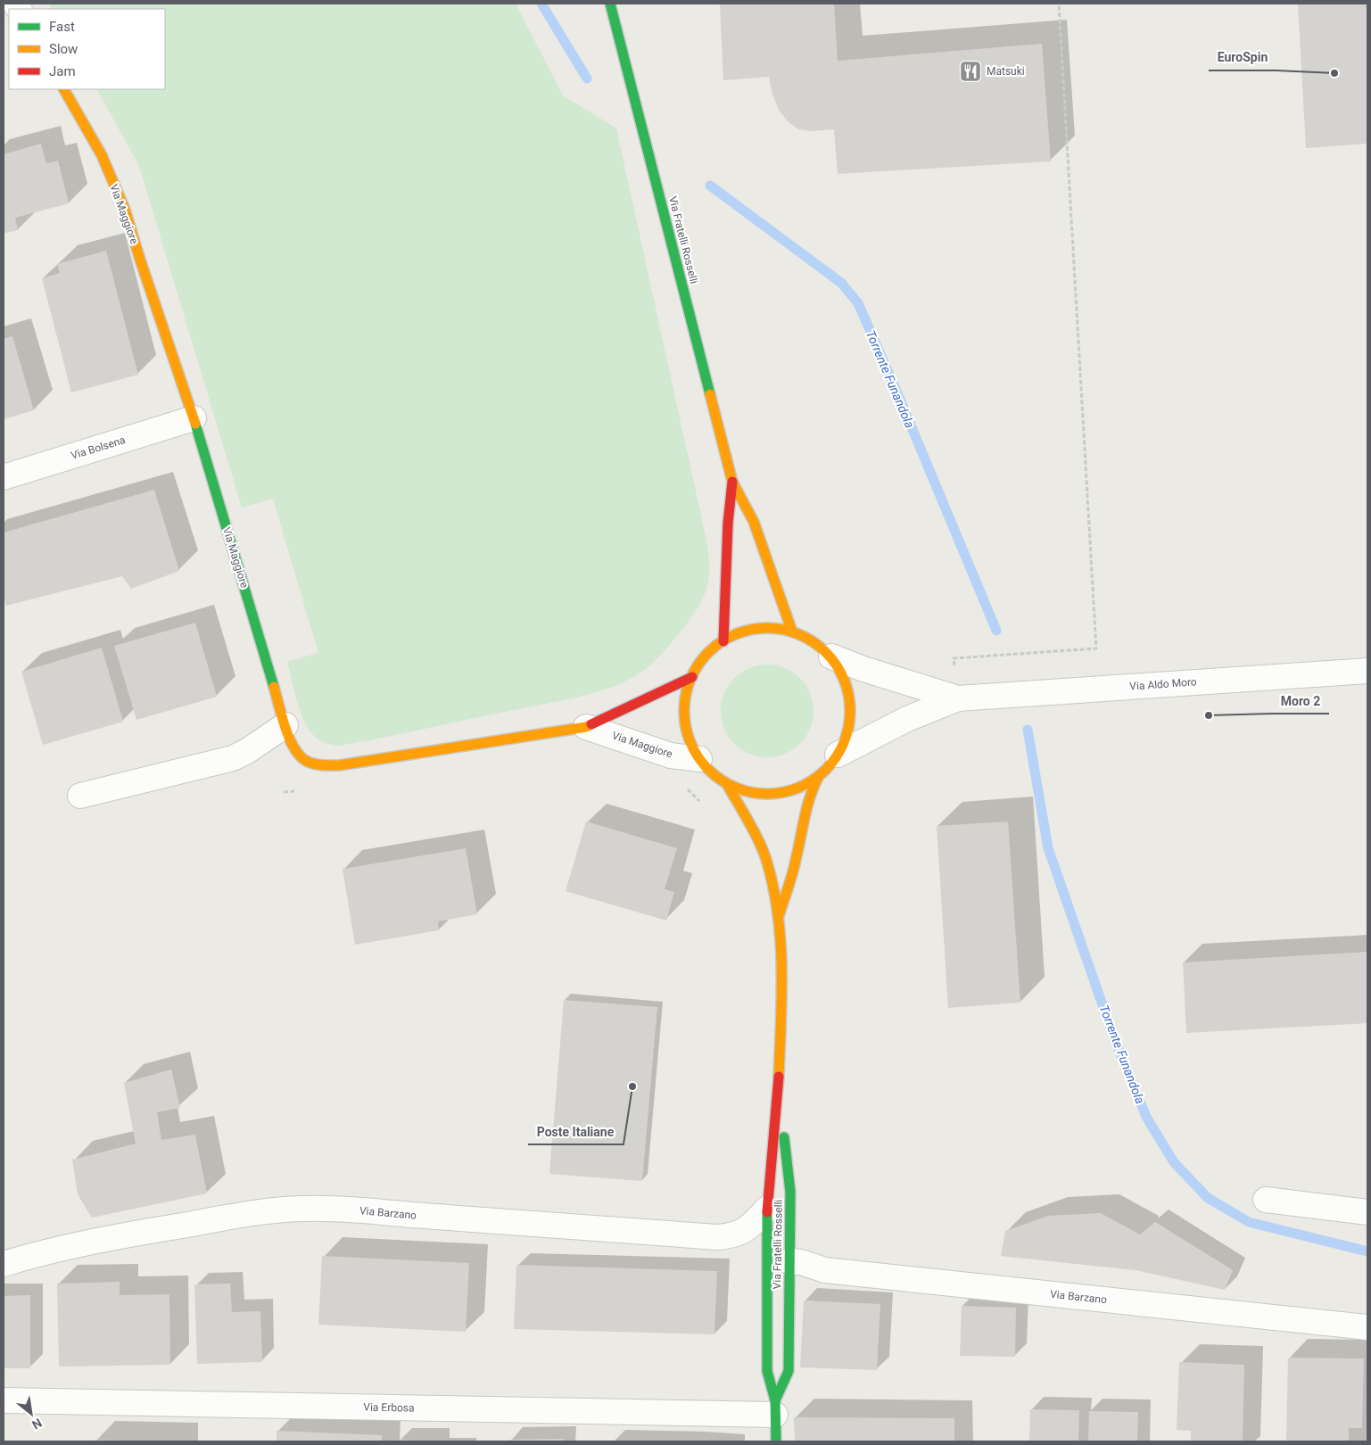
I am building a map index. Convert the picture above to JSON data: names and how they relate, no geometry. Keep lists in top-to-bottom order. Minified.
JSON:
{"streets":{"street":["Via Maggiore","Via Fratelli Rosselli","Via Bolsena","Via Aldo Moro","Via Barzano","Via Erbosa"]},"crossings":[["Via Maggiore","Via Bolsena"],["Via Fratelli Rosselli","Via Barzano"],["Via Fratelli Rosselli","Via Erbosa"]],"water":["Torrente Funandola"],"places":{"restaurant":["Matsuki"],"other":["EuroSpin","Moro 2","Poste Italiane"]},"legend":["Fast","Slow","Jam"],"north":"bottom right"}
